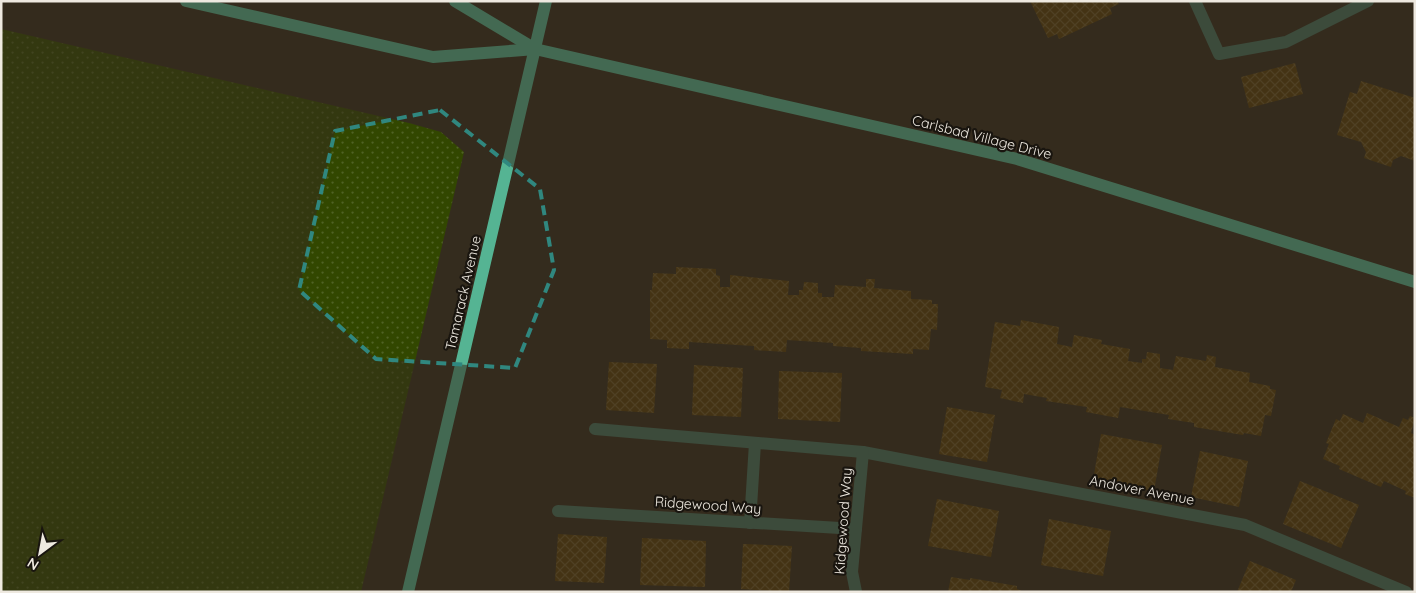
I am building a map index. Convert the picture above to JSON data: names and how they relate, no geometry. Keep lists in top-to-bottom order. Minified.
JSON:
{"streets":{"main road":["Carlsbad Village Drive","Tamarack Avenue"],"street":["Andover Avenue","Ridgewood Way","Kidgewood Way"]},"crossings":[["Carlsbad Village Drive","Tamarack Avenue"],["Andover Avenue","Kidgewood Way"],["Ridgewood Way","Kidgewood Way"]],"north":"bottom left"}
